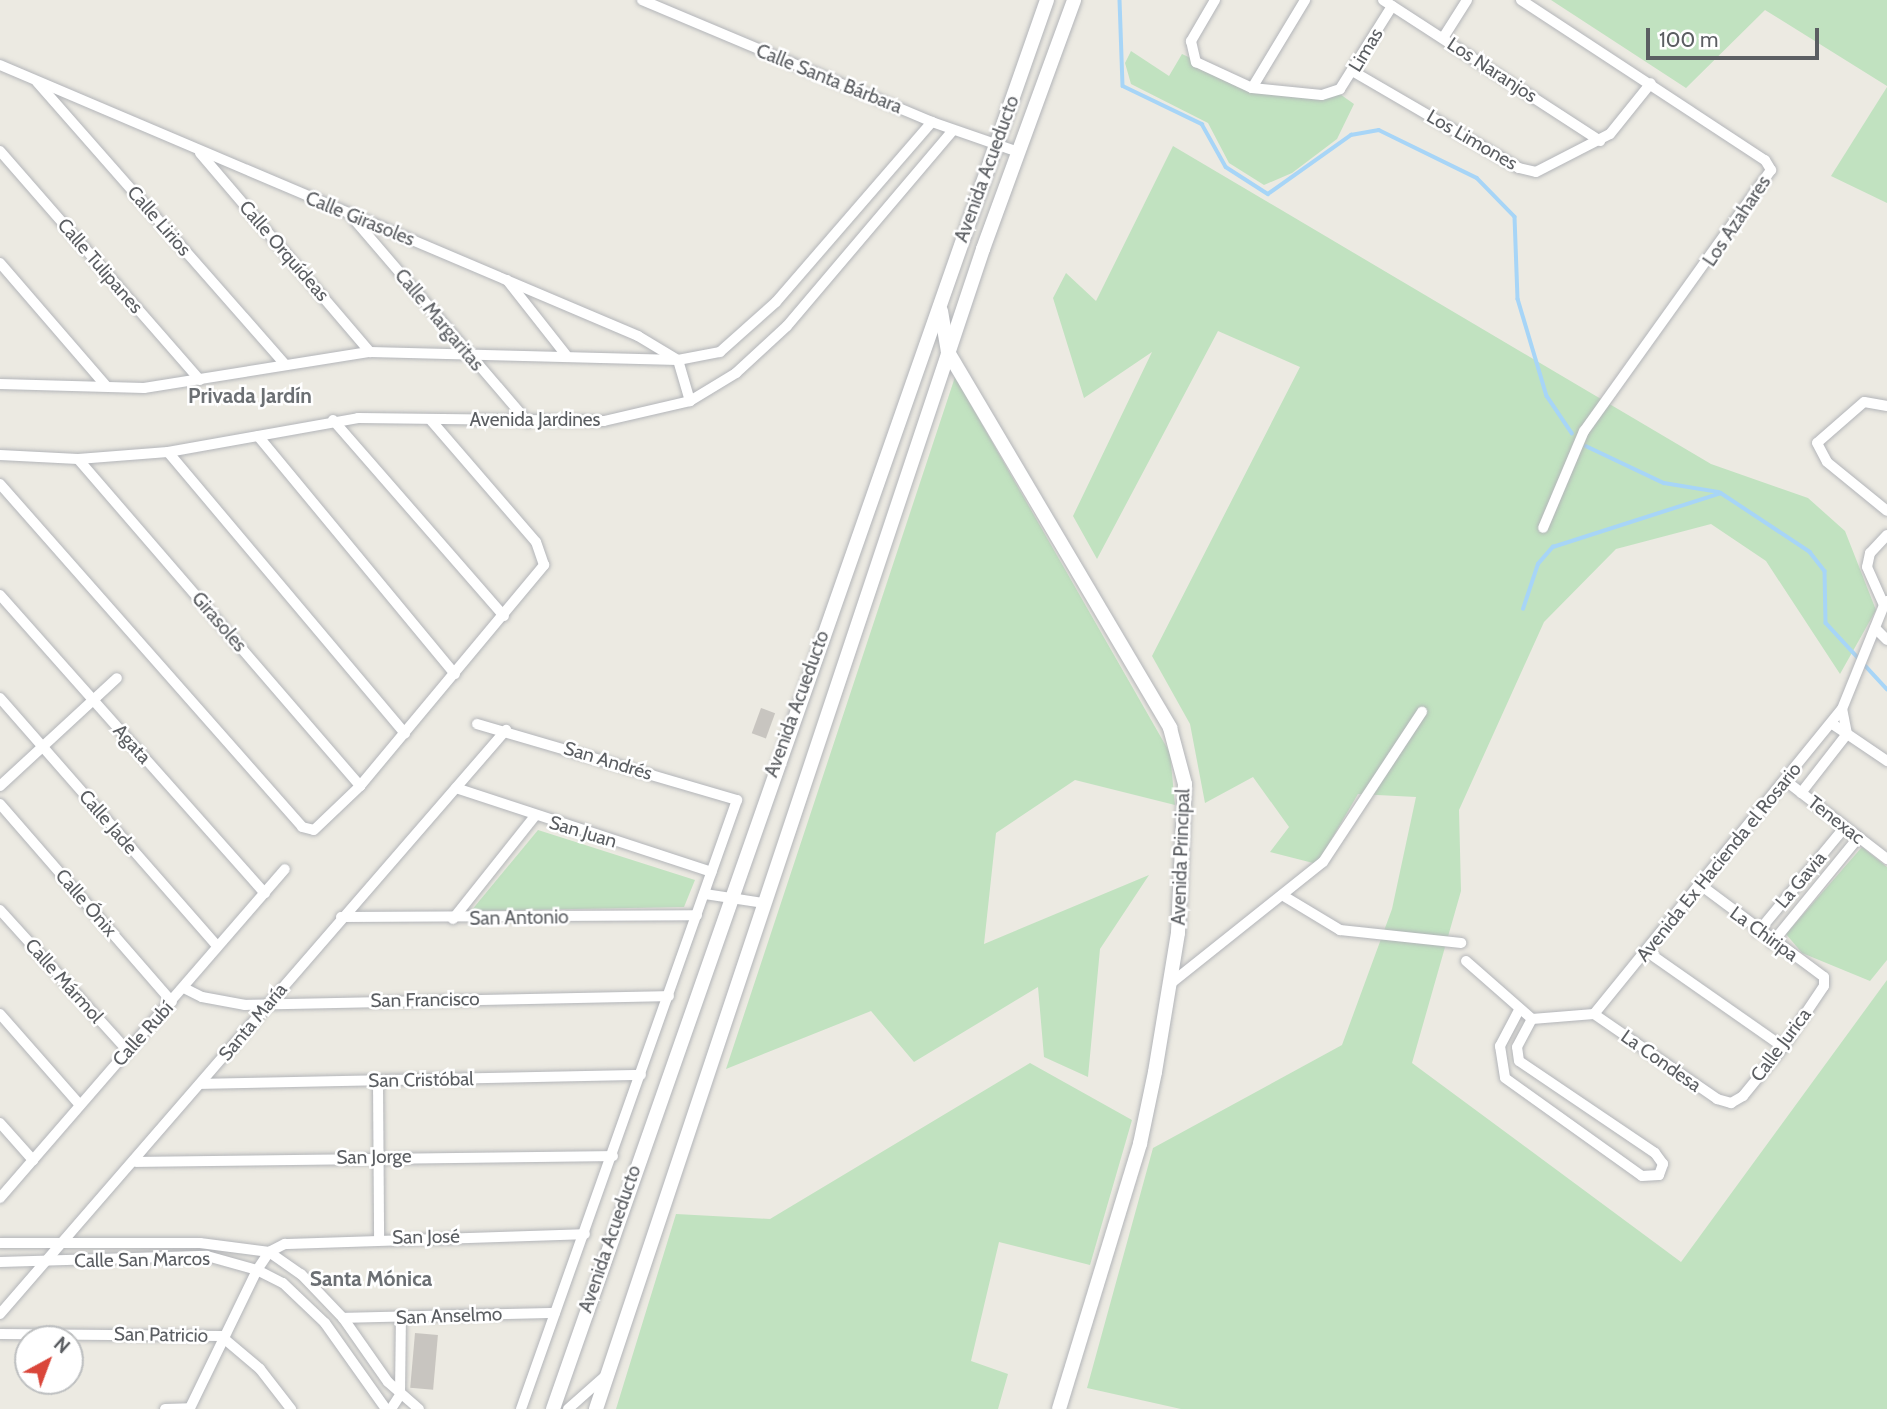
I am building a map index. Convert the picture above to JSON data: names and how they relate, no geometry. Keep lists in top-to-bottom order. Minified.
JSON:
{"streets":{"street":["Limas","Los Naranjos","Calle Santa Bárbara","Los Limones","Avenida Acueducto","Calle Girasoles","Calle Lirios","Los Azahares","Calle Orquídeas","Calle Tulipanes","Calle Margaritas","Avenida Jardines","Girasoles","Agata","San Andrés","Tenexac","Calle Jade","San Juan","Avenida Principal","Avenida Ex Hacienda el Rosario","La Gavia","Calle Ónix","San Antonio","La Chiripa","Calle Mármol","San Francisco","Santa María","Calle Rubí","Calle Jurica","La Condesa","San Cristóbal","San Jorge","San José","Calle San Marcos","San Anselmo","San Patricio"]},"crossings":[["Limas","Los Naranjos"],["Limas","Los Limones"],["Los Naranjos","Los Limones"],["Calle Santa Bárbara","Avenida Acueducto"],["Calle Santa Bárbara","Avenida Jardines"],["Los Limones","Los Azahares"],["Avenida Acueducto","Avenida Principal"],["Calle Girasoles","Calle Lirios"],["Calle Girasoles","Calle Orquídeas"],["Calle Girasoles","Calle Margaritas"],["Calle Margaritas","Avenida Jardines"],["Avenida Jardines","Girasoles"],["Agata","Calle Rubí"],["San Andrés","San Juan"],["San Andrés","Santa María"],["Tenexac","Avenida Ex Hacienda el Rosario"],["Tenexac","La Gavia"],["Calle Jade","Calle Rubí"],["San Juan","Santa María"],["Avenida Ex Hacienda el Rosario","La Chiripa"],["Avenida Ex Hacienda el Rosario","La Condesa"],["La Gavia","La Chiripa"],["Calle Ónix","Calle Rubí"],["San Antonio","Santa María"],["La Chiripa","Calle Jurica"],["Calle Mármol","Calle Rubí"],["San Francisco","Santa María"],["San Francisco","Calle Rubí"],["Santa María","San Cristóbal"],["Santa María","San Jorge"],["Santa María","Calle San Marcos"],["Calle Jurica","La Condesa"],["San José","Calle San Marcos"],["Calle San Marcos","San Anselmo"]],"districts":["Privada Jardín","Santa Mónica"],"scale_bar":"100 m","north":"top right"}
